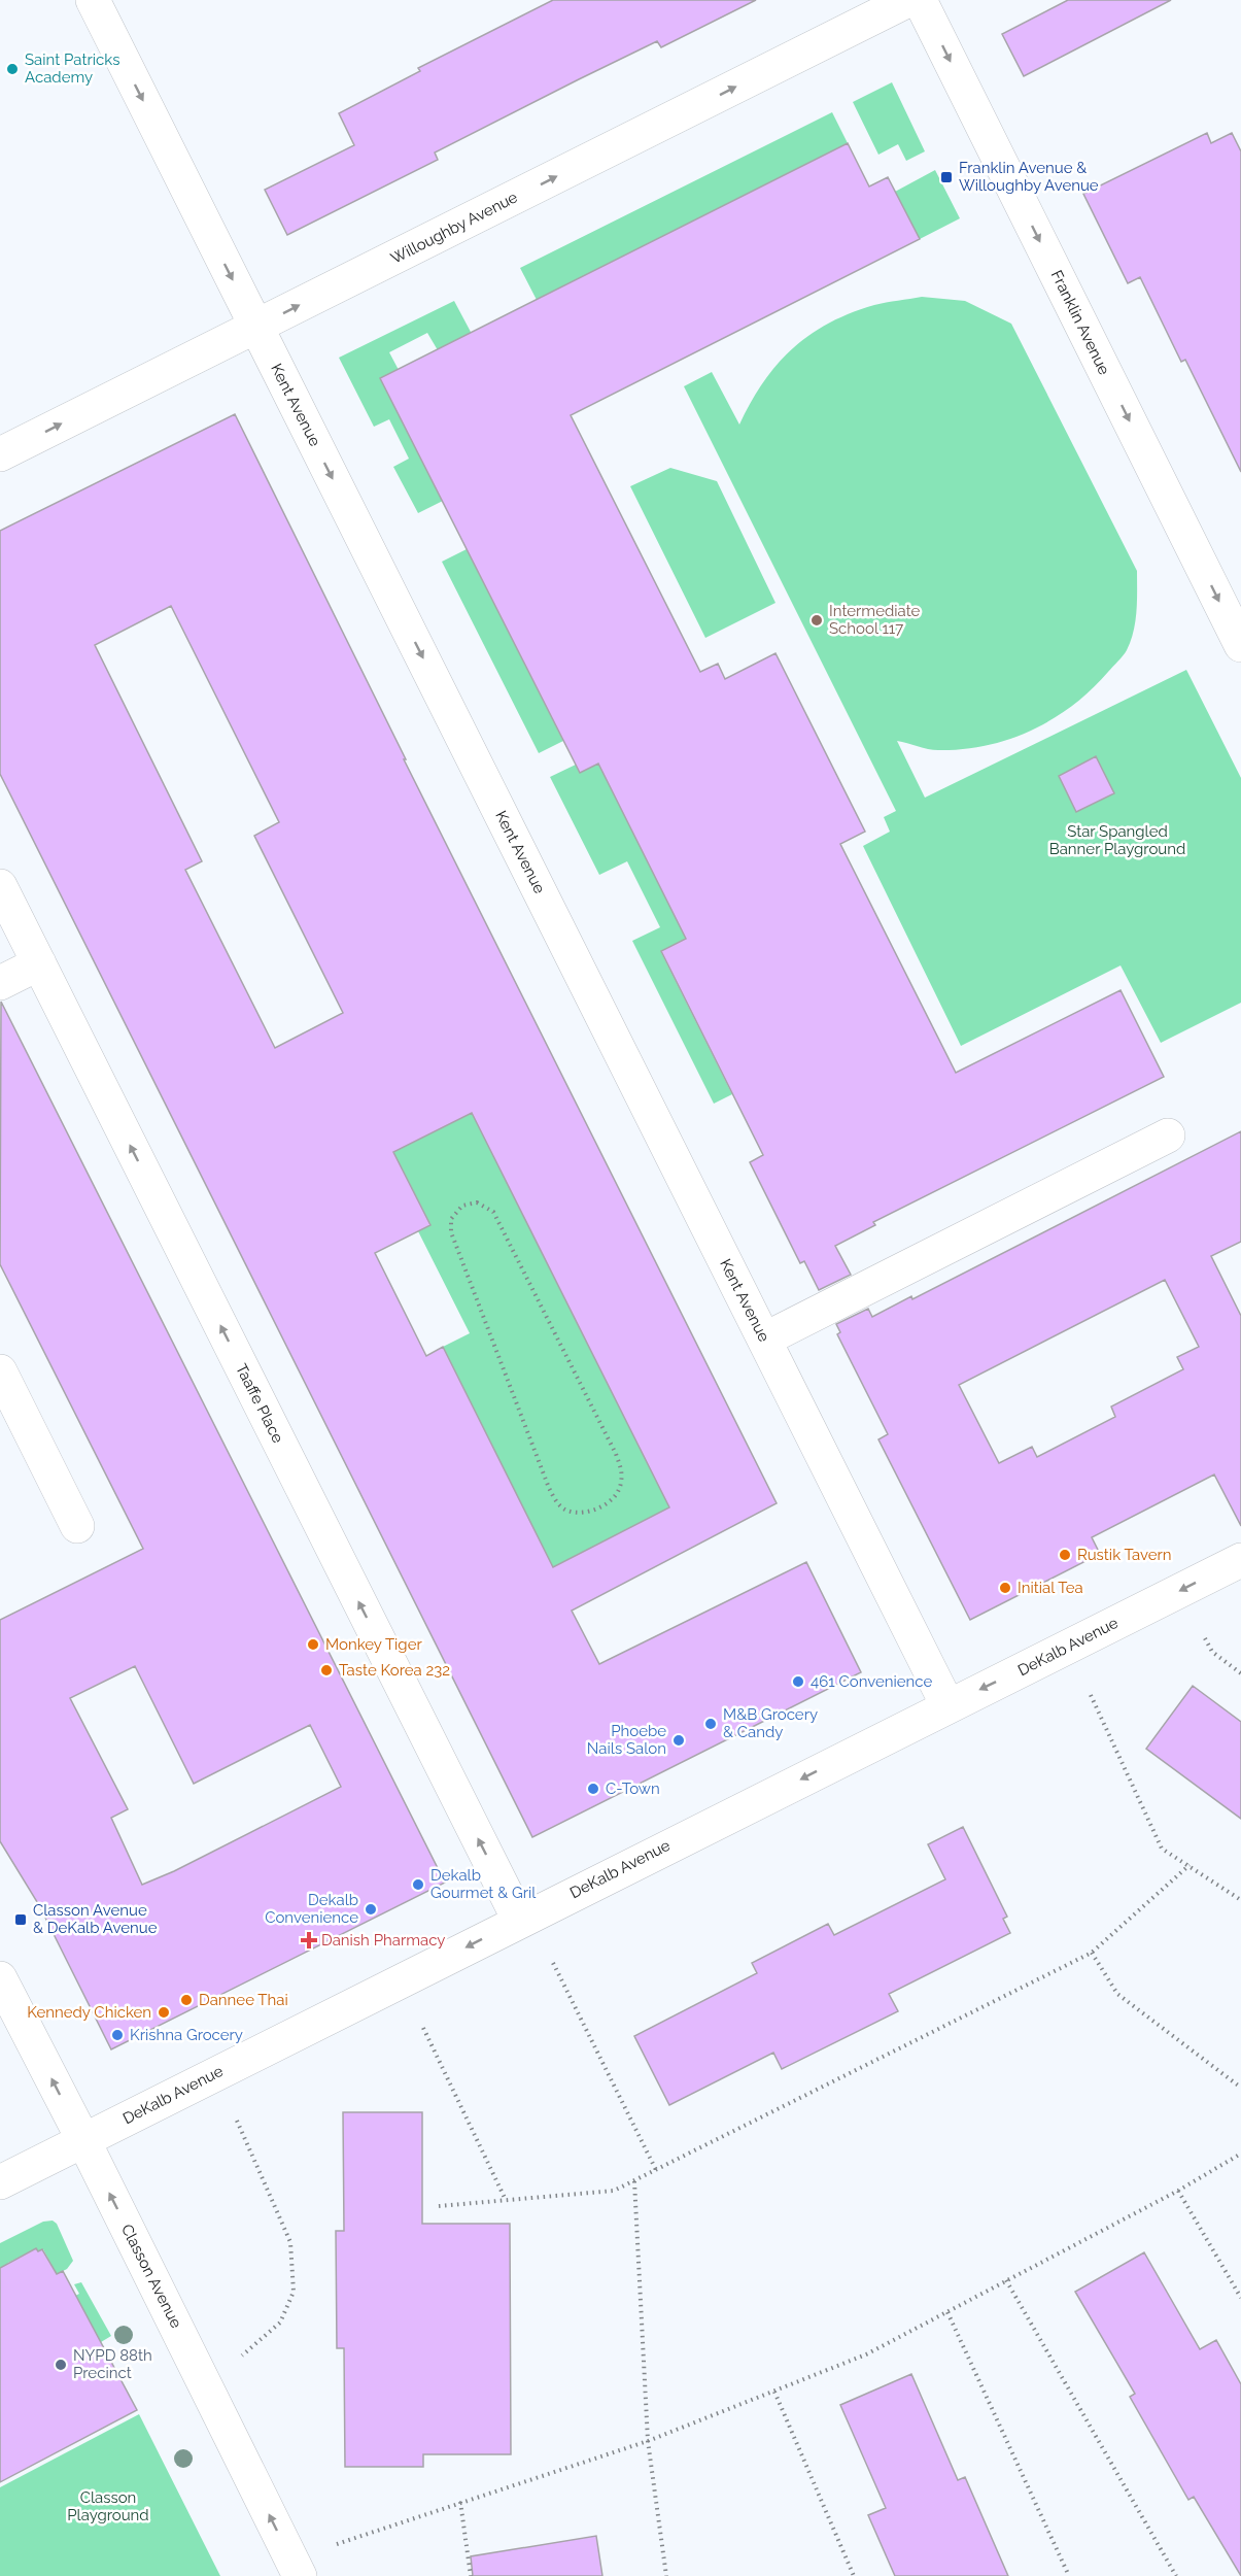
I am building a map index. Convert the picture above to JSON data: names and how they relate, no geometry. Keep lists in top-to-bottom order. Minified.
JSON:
{"streets":{"street":["Willoughby Avenue","Franklin Avenue","Kent Avenue","Taaffe Place","DeKalb Avenue","Classon Avenue"]},"crossings":[["Willoughby Avenue","Kent Avenue"],["Kent Avenue","DeKalb Avenue"],["Taaffe Place","DeKalb Avenue"],["DeKalb Avenue","Classon Avenue"]],"one_way":["Willoughby Avenue","Franklin Avenue","Kent Avenue","Taaffe Place","DeKalb Avenue","Classon Avenue"],"parks":["Star Spangled Banner Playground","Classon Playground"],"places":{"other":["Saint Patricks Academy","Intermediate School 117","Rustik Tavern","Initial Tea","Monkey Tiger","Taste Korea 232","461 Convenience","M&B Grocery & Candy","Phoebe Nails Salon","C-Town","Dekalb Gourmet & Gril","Dekalb Convenience","Dannee Thai","Kennedy Chicken","Krishna Grocery","NYPD 88th Precinct"],"transit":["Franklin Avenue & Willoughby Avenue","Classon Avenue & DeKalb Avenue"],"health":["Danish Pharmacy"]}}
